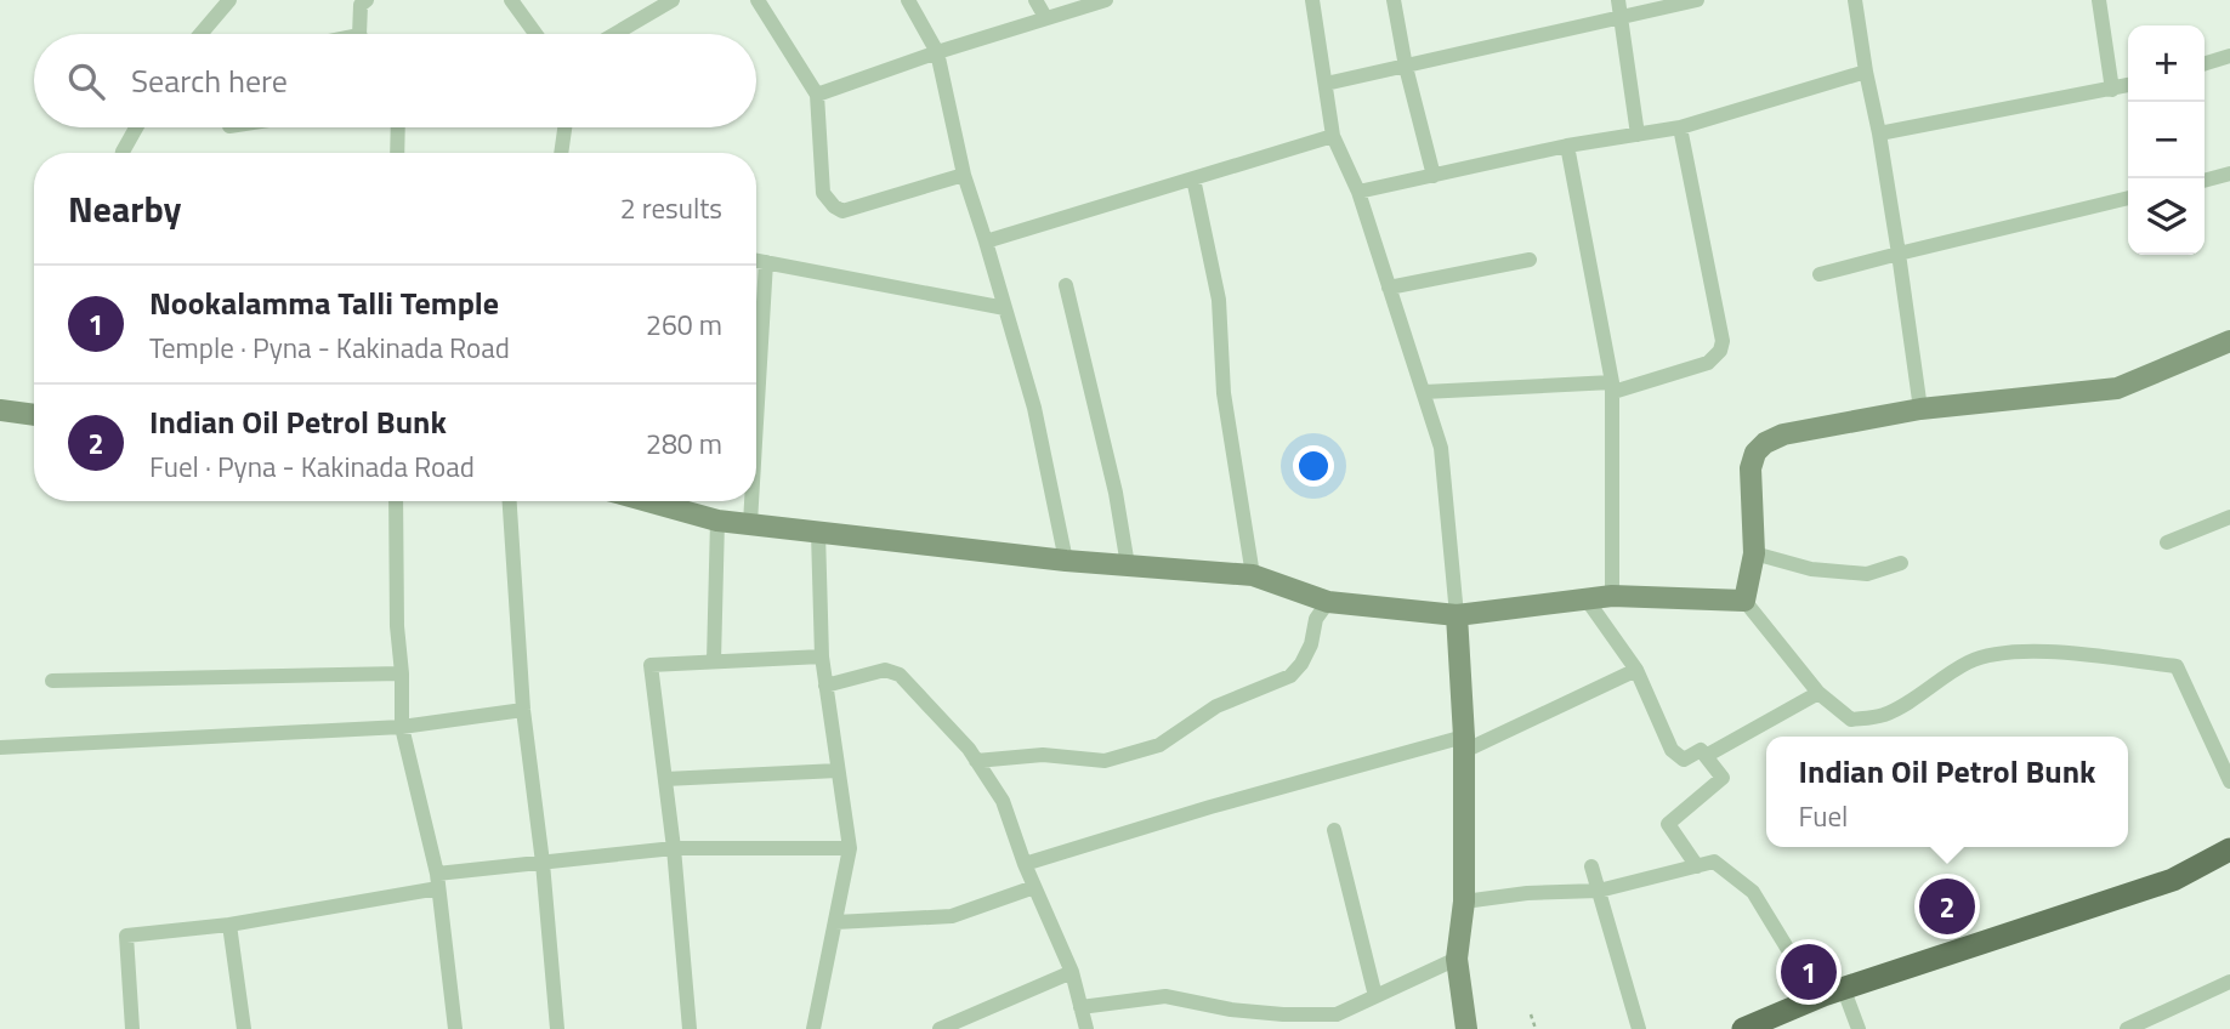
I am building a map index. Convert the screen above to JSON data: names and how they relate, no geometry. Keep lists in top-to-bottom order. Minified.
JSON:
{"page":{"map_buttons":["+","−"],"search":"Search here","heading":["Nearby","2 results"],"list":[{"mark":"1","name":"Nookalamma Talli Temple","note":"Temple · Pyna - Kakinada Road","value":"260 m"},{"mark":"2","name":"Indian Oil Petrol Bunk","note":"Fuel · Pyna - Kakinada Road","value":"280 m"}],"popup":["Indian Oil Petrol Bunk","Fuel"],"pins":["2","1"]}}
